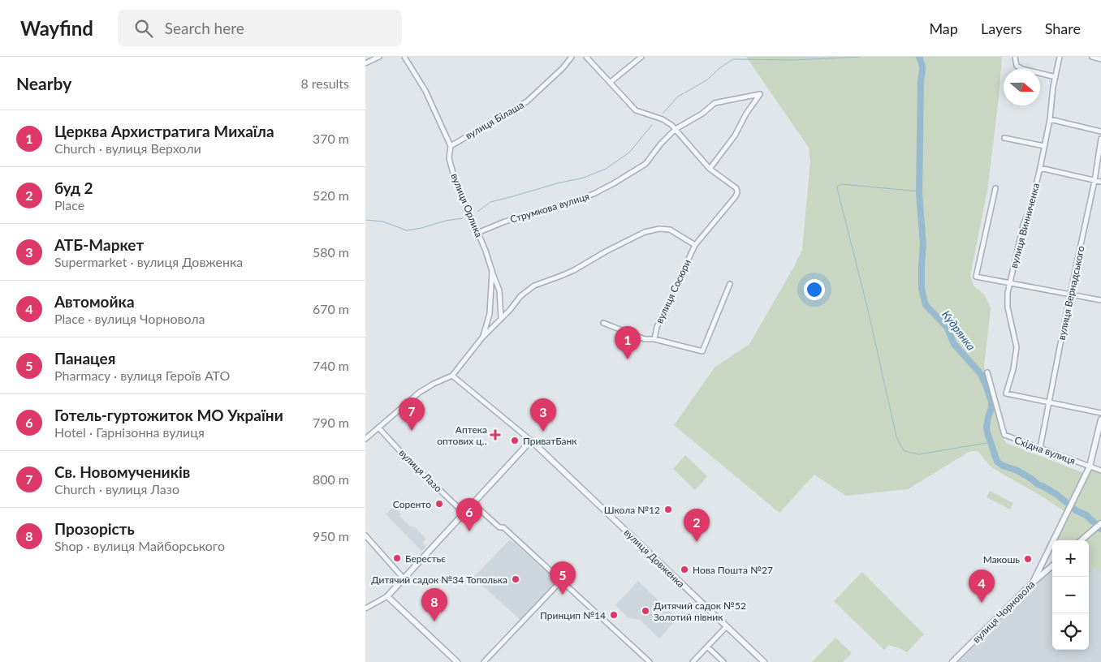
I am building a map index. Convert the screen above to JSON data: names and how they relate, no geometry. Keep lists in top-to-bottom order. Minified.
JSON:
{"streets":{"street":["вулиця Білаша","вулиця Орлика","Струмкова вулиця","вулиця Винниченка","вулиця Сосюри","вулиця Вернадського","Східна вулиця","вулиця Лазо","вулиця Довженка","вулиця Чорновола"]},"crossings":[["вулиця Білаша","вулиця Орлика"],["вулиця Орлика","Струмкова вулиця"],["Струмкова вулиця","вулиця Сосюри"],["вулиця Винниченка","вулиця Вернадського"],["вулиця Вернадського","Східна вулиця"]],"water":["Кудрянка"],"places":{"health":["Аптека оптових ц‥"],"other":["ПриватБанк","Соренто","Школа №12","Берестьє","Макошь","Нова Пошта №27","Дитячий садок №34 Тополька","Дитячий садок №52 Золотий півник","Принцип №14"]},"north":"right","page":{"header":"Wayfind","search":"Search here","nav":["Map","Layers","Share"],"heading":["Nearby","8 results"],"list":[{"mark":"1","name":"Церква Архистратига Михаїла","note":"Church · вулиця Верхоли","value":"370 m"},{"mark":"2","name":"буд 2","note":"Place","value":"520 m"},{"mark":"3","name":"АТБ-Маркет","note":"Supermarket · вулиця Довженка","value":"580 m"},{"mark":"4","name":"Автомойка","note":"Place · вулиця Чорновола","value":"670 m"},{"mark":"5","name":"Панацея","note":"Pharmacy · вулиця Героїв АТО","value":"740 m"},{"mark":"6","name":"Готель-гуртожиток МО України","note":"Hotel · Гарнізонна вулиця","value":"790 m"},{"mark":"7","name":"Св. Новомучеників","note":"Church · вулиця Лазо","value":"800 m"},{"mark":"8","name":"Прозорість","note":"Shop · вулиця Майборського","value":"950 m"}],"pins":["1","7","3","6","2","5","4","8"],"map_buttons":["+","−"]}}
